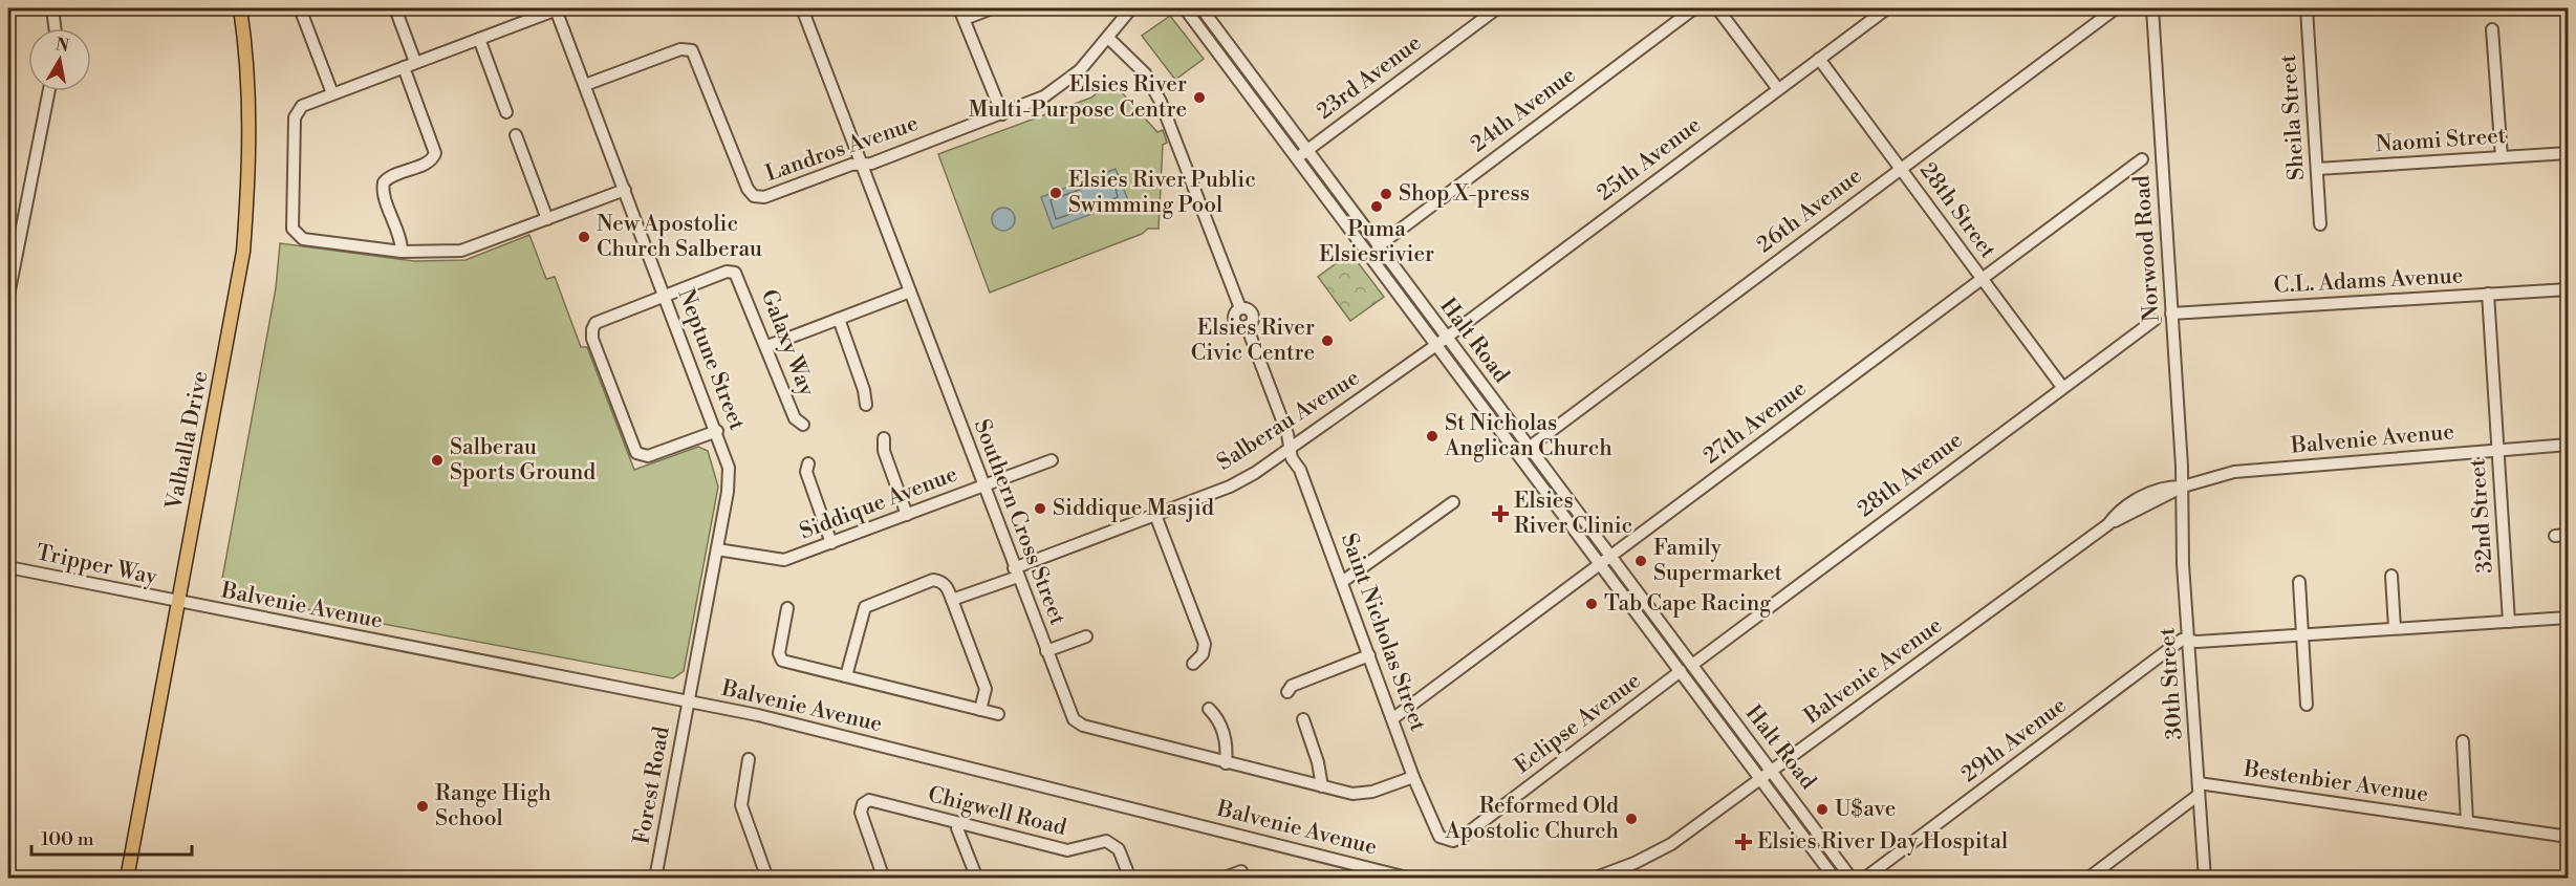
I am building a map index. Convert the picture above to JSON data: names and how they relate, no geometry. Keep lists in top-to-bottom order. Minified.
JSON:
{"streets":{"main road":["Valhalla Drive"],"street":["23rd Avenue","24th Avenue","Sheila Street","Naomi Street","Landros Avenue","25th Avenue","26th Avenue","28th Street","Norwood Road","C.L. Adams Avenue","Halt Road","Galaxy Way","Neptune Street","Salberau Avenue","27th Avenue","Balvenie Avenue","28th Avenue","Siddique Avenue","32nd Street","Southern Cross Street","Tripper Way","Saint Nicholas Street","30th Street","Eclipse Avenue","29th Avenue","Bestenbier Avenue","Forest Road","Chigwell Road"]},"crossings":[["23rd Avenue","Halt Road"],["24th Avenue","Halt Road"],["Sheila Street","Naomi Street"],["Landros Avenue","Neptune Street"],["Landros Avenue","Southern Cross Street"],["Landros Avenue","Saint Nicholas Street"],["25th Avenue","28th Street"],["25th Avenue","Halt Road"],["25th Avenue","Salberau Avenue"],["26th Avenue","28th Street"],["26th Avenue","Halt Road"],["28th Street","27th Avenue"],["28th Street","28th Avenue"],["Norwood Road","C.L. Adams Avenue"],["Norwood Road","Balvenie Avenue"],["Norwood Road","30th Street"],["C.L. Adams Avenue","32nd Street"],["Halt Road","Salberau Avenue"],["Halt Road","27th Avenue"],["Halt Road","Balvenie Avenue"],["Halt Road","28th Avenue"],["Halt Road","Eclipse Avenue"],["Galaxy Way","Neptune Street"],["Neptune Street","Balvenie Avenue"],["Neptune Street","Siddique Avenue"],["Neptune Street","Forest Road"],["Salberau Avenue","Southern Cross Street"],["Salberau Avenue","Saint Nicholas Street"],["27th Avenue","Saint Nicholas Street"],["Balvenie Avenue","Valhalla Drive"],["Balvenie Avenue","32nd Street"],["Balvenie Avenue","Tripper Way"],["Balvenie Avenue","30th Street"],["Balvenie Avenue","Forest Road"],["Valhalla Drive","Tripper Way"],["Siddique Avenue","Southern Cross Street"],["Southern Cross Street","Saint Nicholas Street"],["Saint Nicholas Street","Eclipse Avenue"],["30th Street","29th Avenue"],["30th Street","Bestenbier Avenue"]],"places":{"other":["Elsies River Multi-Purpose Centre","Elsies River Public Swimming Pool","Shop X-press","Puma Elsiesrivier","New Apostolic Church Salberau","Elsies River Civic Centre","St Nicholas Anglican Church","Salberau Sports Ground","Siddique Masjid","Family Supermarket","Tab Cape Racing","Range High School","U$ave","Reformed Old Apostolic Church"],"health":["Elsies River Clinic","Elsies River Day Hospital"]},"scale_bar":"100 m","north":"top"}
